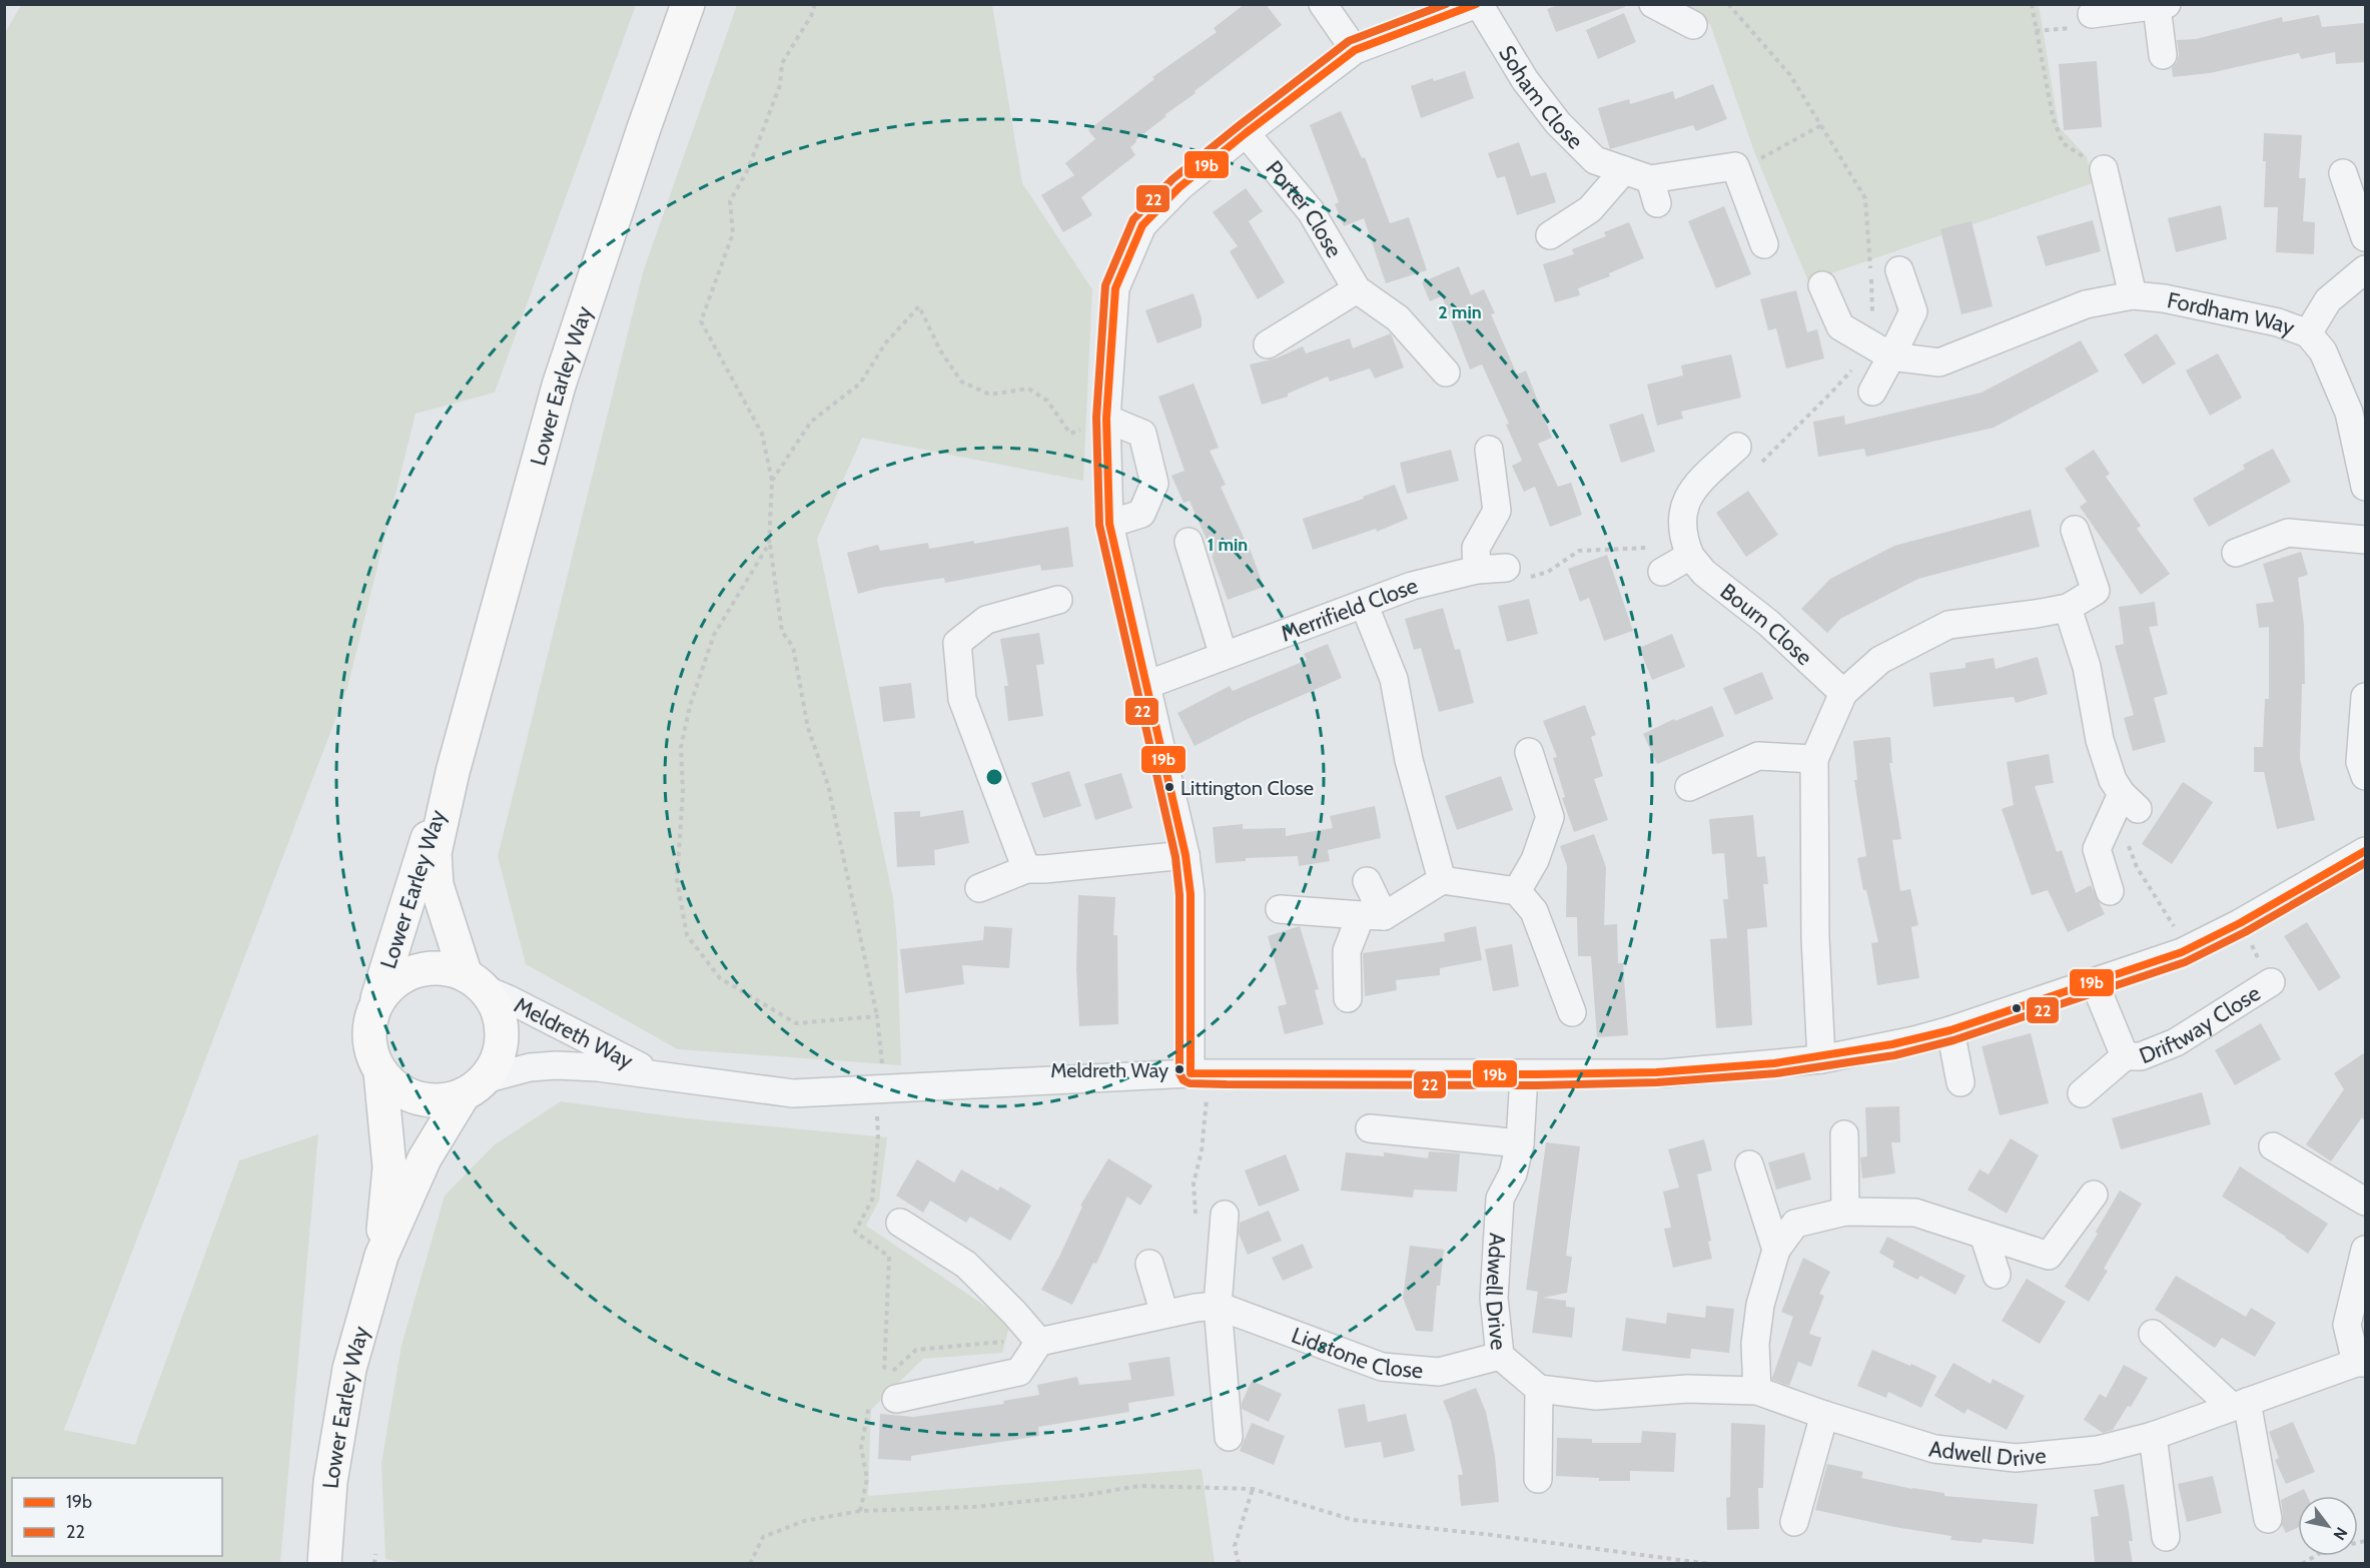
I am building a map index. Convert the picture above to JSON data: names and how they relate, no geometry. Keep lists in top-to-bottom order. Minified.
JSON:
{"streets":{"main road":["Lower Earley Way"],"street":["Soham Close","Porter Close","Fordham Way","Merrifield Close","Bourn Close","Driftway Close","Meldreth Way","Adwell Drive","Lidstone Close"]},"crossings":[["Lower Earley Way","Meldreth Way"],["Driftway Close","Meldreth Way"],["Meldreth Way","Adwell Drive"],["Adwell Drive","Lidstone Close"]],"places":["Littington Close","Meldreth Way"],"lines":["transit line 19b","transit line 22"],"legend":["19b","22"],"north":"bottom right","rings":["2 min","1 min"]}
